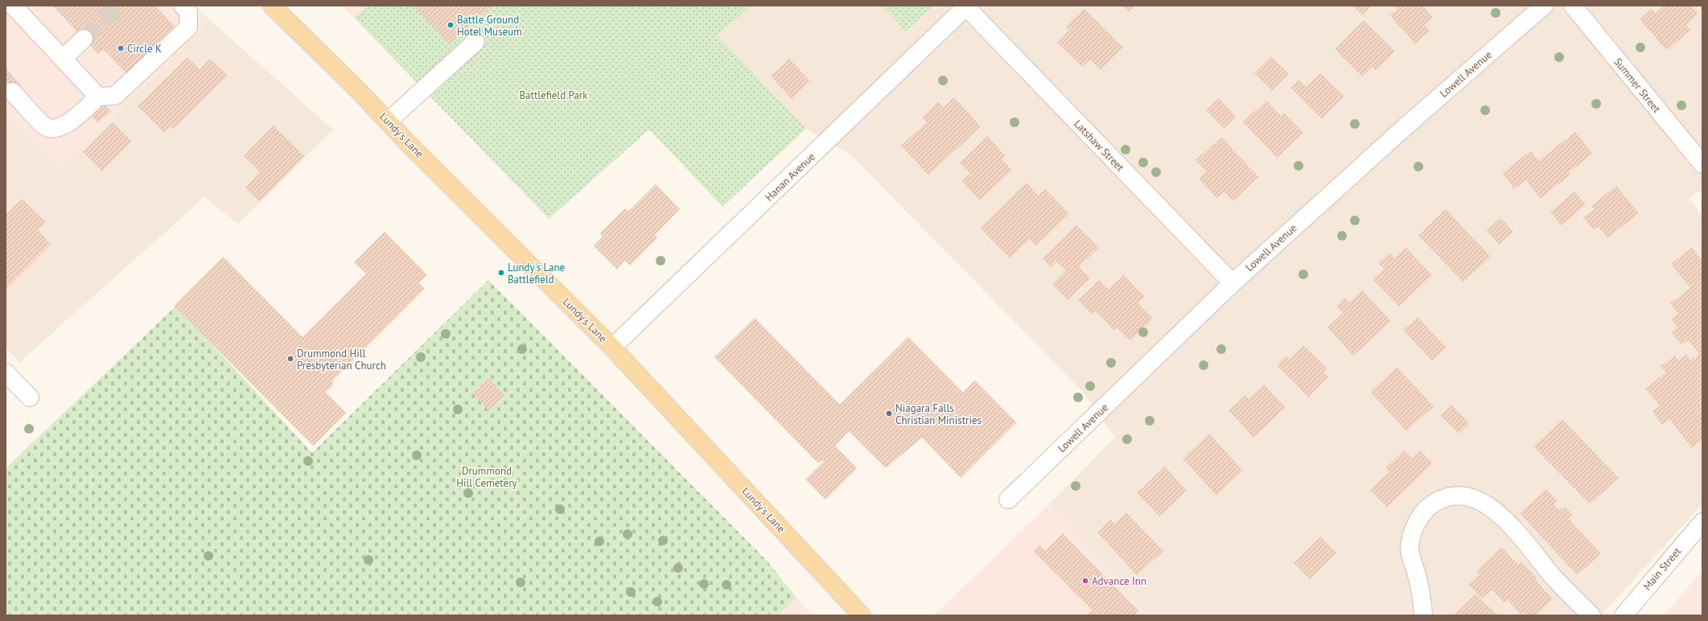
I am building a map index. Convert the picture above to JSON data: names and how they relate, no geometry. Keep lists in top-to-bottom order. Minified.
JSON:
{"streets":{"main road":["Lundy's Lane"],"street":["Lowell Avenue","Summer Street","Latshaw Street","Hanan Avenue","Main Street"]},"crossings":[["Lowell Avenue","Latshaw Street"],["Lundy's Lane","Hanan Avenue"],["Latshaw Street","Hanan Avenue"]],"parks":["Battlefield Park","Drummond Hill Cemetery"],"places":["Battle Ground Hotel Museum","Circle K","Lundy's Lane Battlefield","Drummond Hill Presbyterian Church","Niagara Falls Christian Ministries","Advance Inn"]}
